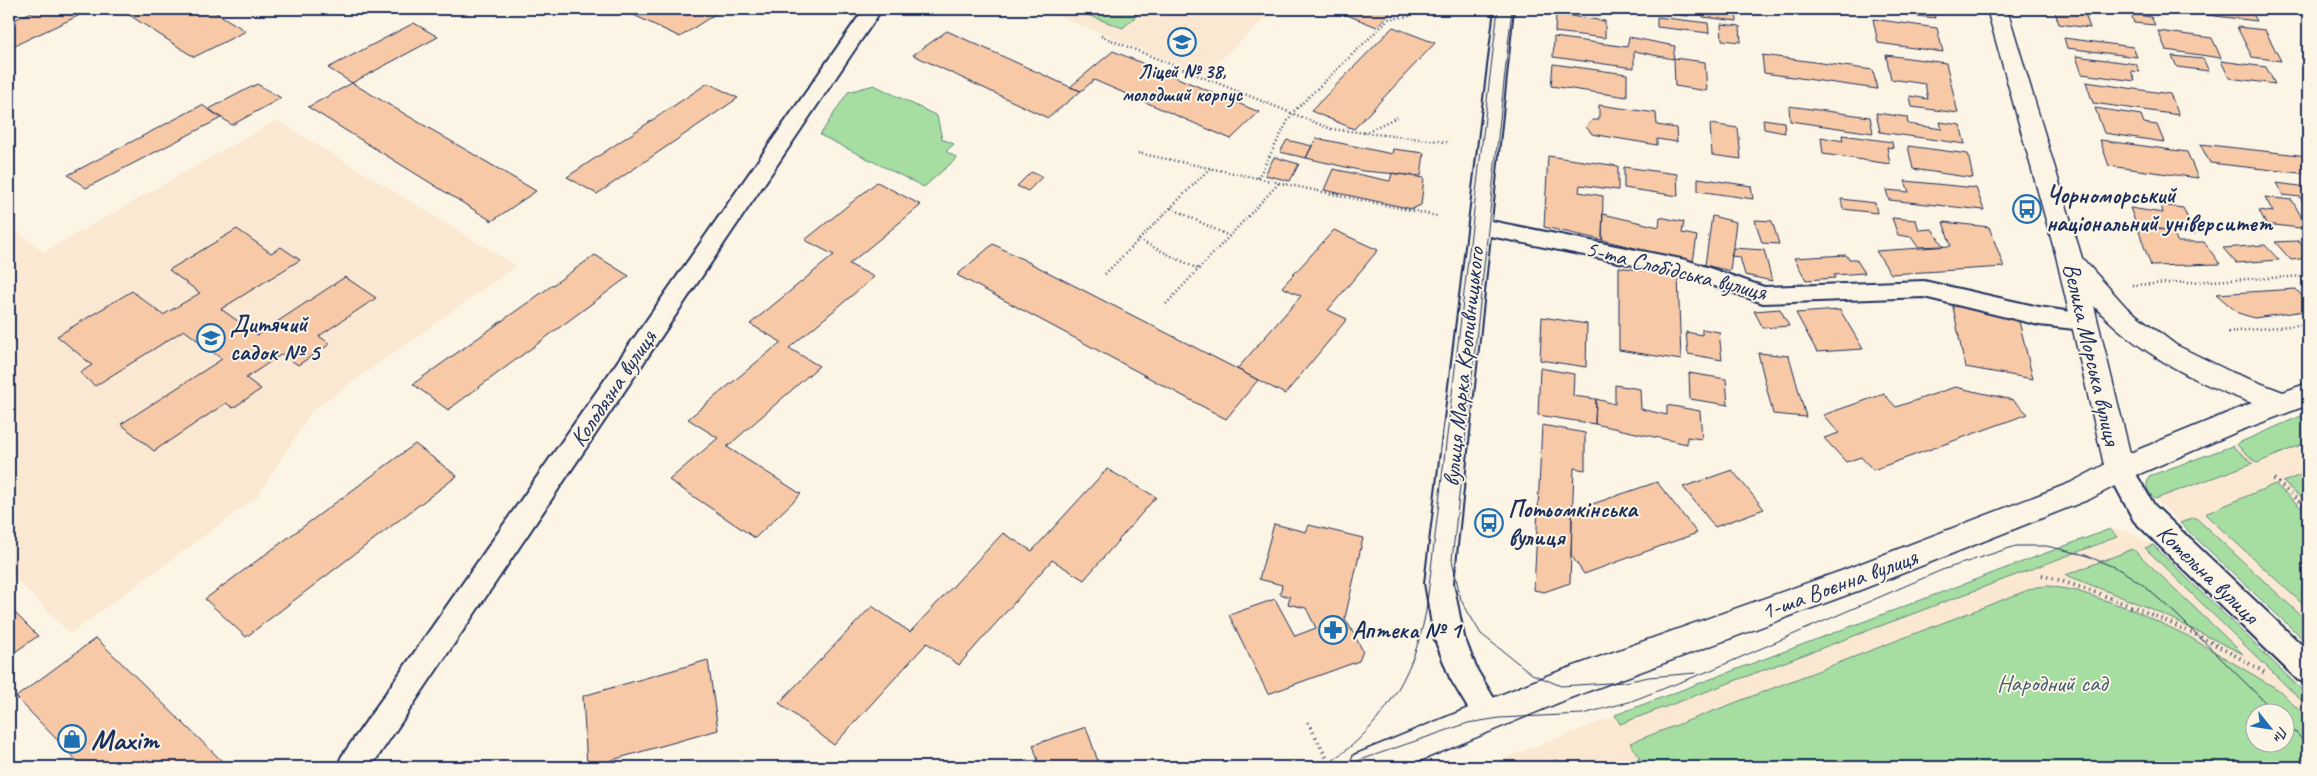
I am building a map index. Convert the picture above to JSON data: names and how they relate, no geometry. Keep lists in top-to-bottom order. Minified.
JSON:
{"streets":{"street":["5-та Слобідська вулиця","Велика Морська вулиця","вулиця Марка Кропивницького","Колодязна вулиця","Котельна вулиця","1-ша Воєнна вулиця"]},"crossings":[["5-та Слобідська вулиця","Велика Морська вулиця"],["5-та Слобідська вулиця","вулиця Марка Кропивницького"],["Велика Морська вулиця","Котельна вулиця"],["Велика Морська вулиця","1-ша Воєнна вулиця"],["вулиця Марка Кропивницького","1-ша Воєнна вулиця"],["Котельна вулиця","1-ша Воєнна вулиця"]],"parks":["Народний сад"],"places":{"school or university":["Ліцей № 38, молодший корпус","Дитячий садок № 5"],"bus stop":["Чорноморський національний університет","Потьомкінська вулиця"],"pharmacy":["Аптека № 1"],"shop":["Maxim"]},"north":"bottom right"}
